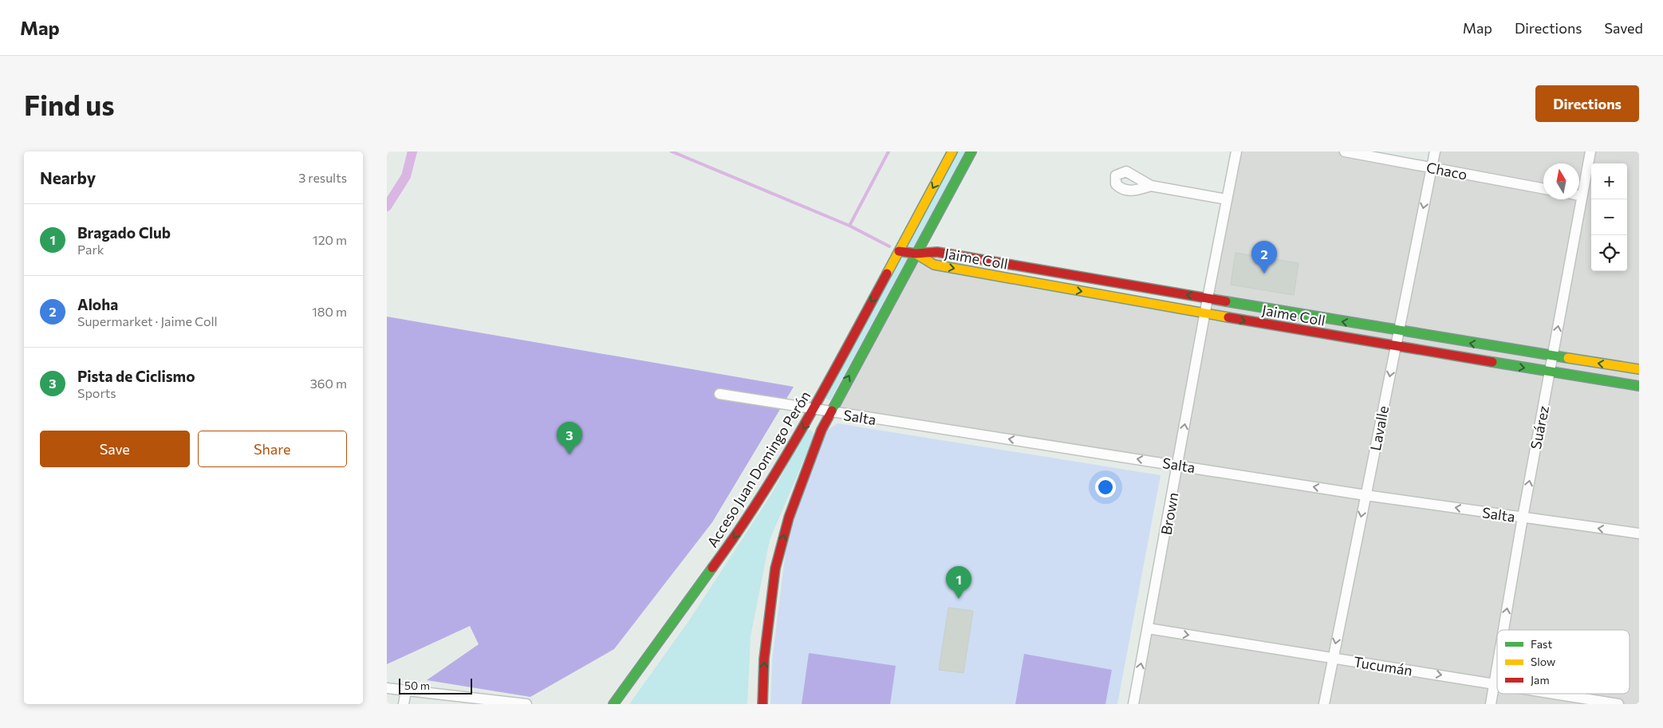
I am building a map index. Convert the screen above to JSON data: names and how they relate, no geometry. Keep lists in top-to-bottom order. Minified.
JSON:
{"streets":{"main road":["Jaime Coll","Acceso Juan Domingo Perón"],"street":["Chaco","Salta","Suárez","Lavalle","Brown","Tucumán"]},"crossings":[["Chaco","Lavalle"],["Jaime Coll","Suárez"],["Jaime Coll","Lavalle"],["Jaime Coll","Brown"],["Salta","Suárez"],["Salta","Lavalle"],["Salta","Acceso Juan Domingo Perón"],["Salta","Brown"],["Suárez","Tucumán"],["Lavalle","Tucumán"],["Brown","Tucumán"]],"one_way":["Salta","Suárez","Lavalle","Brown","Tucumán"],"legend":["Fast","Slow","Jam"],"scale_bar":"50 m","north":"top","page":{"header":"Map","nav":["Map","Directions","Saved"],"buttons":["Directions",["Save","Share"]],"title":"Find us","heading":["Nearby","3 results"],"map_buttons":["+","−"],"list":[{"mark":"1","name":"Bragado Club","note":"Park","value":"120 m"},{"mark":"2","name":"Aloha","note":"Supermarket · Jaime Coll","value":"180 m"},{"mark":"3","name":"Pista de Ciclismo","note":"Sports","value":"360 m"}],"pins":["2","3","1"],"scale":"50 m"}}
